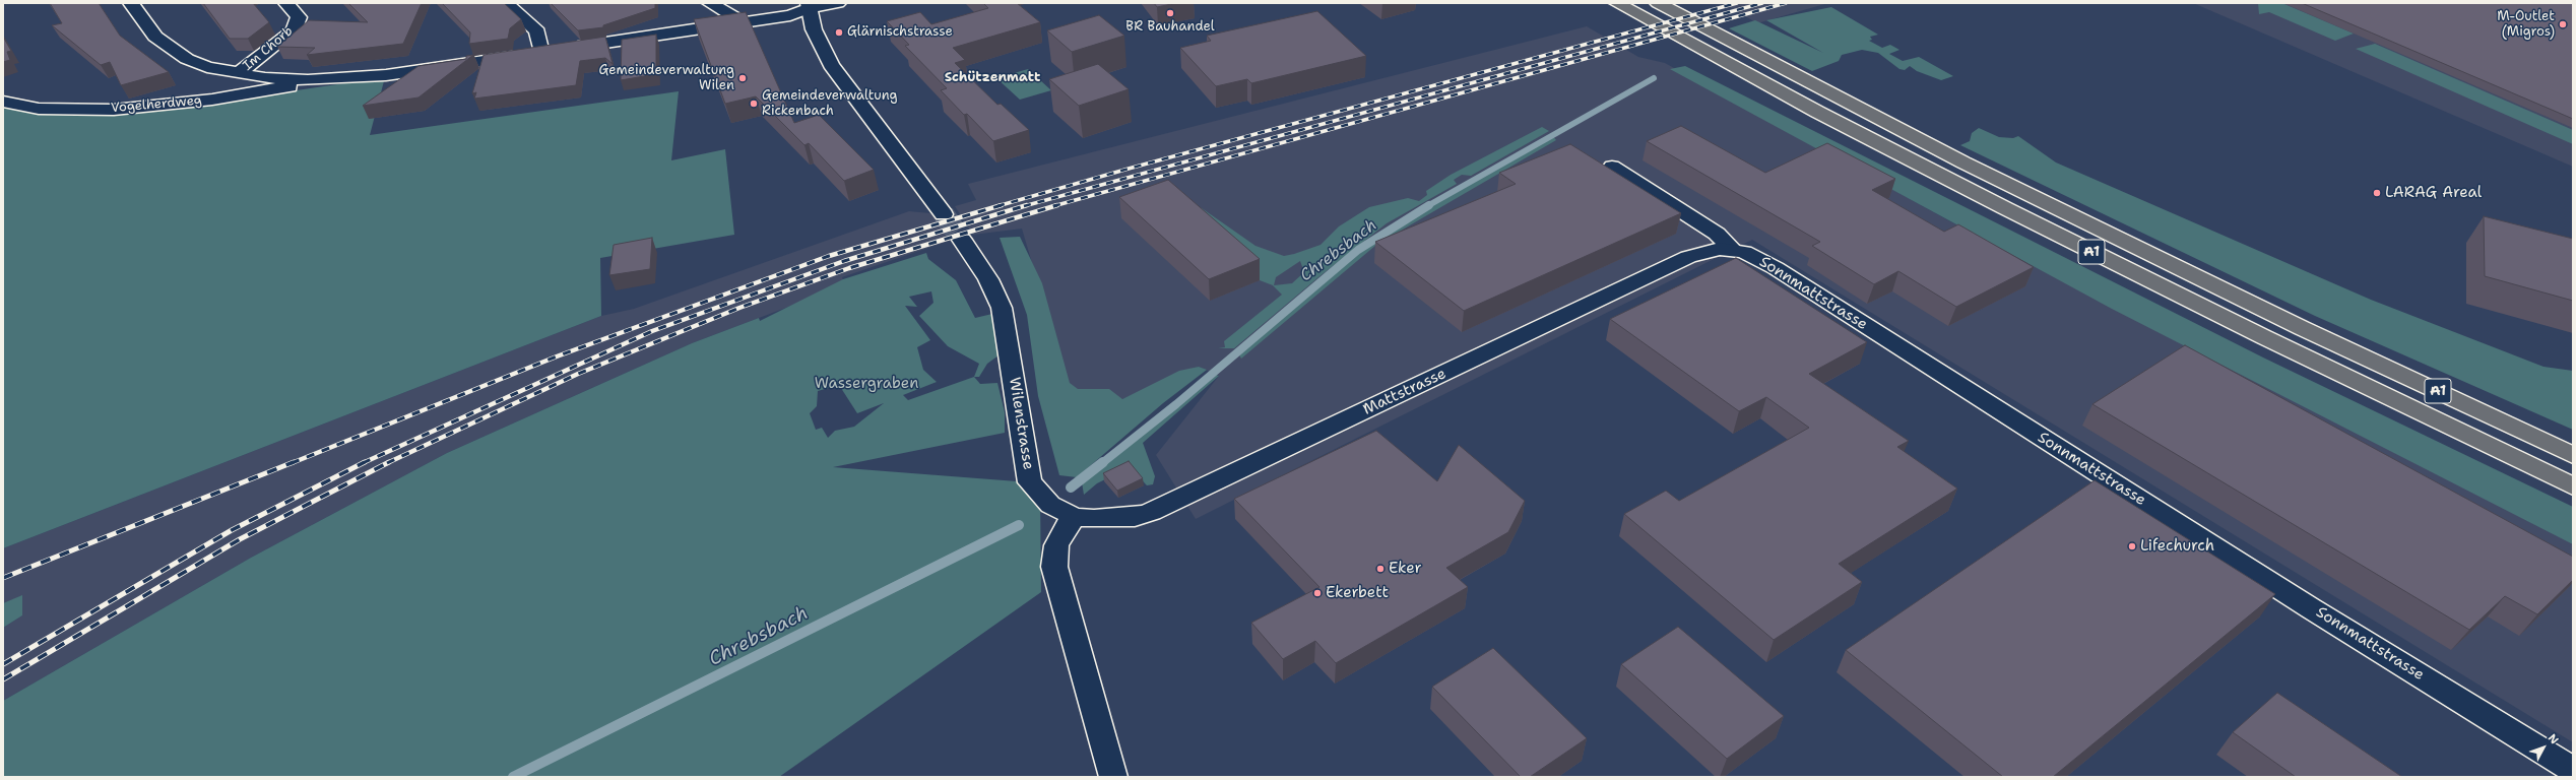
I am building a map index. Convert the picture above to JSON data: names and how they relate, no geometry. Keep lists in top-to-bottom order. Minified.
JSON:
{"streets":{"highway":["A1"],"street":["Im Chorb","Vogelherdweg","Sonnmattstrasse","Mattstrasse","Wilenstrasse"]},"crossings":[["Sonnmattstrasse","Mattstrasse"],["Mattstrasse","Wilenstrasse"]],"districts":["Schützenmatt"],"water":["Chrebsbach"],"parks":["Wassergraben"],"places":["BR Bauhandel","M-Outlet (Migros)","Glärnischstrasse","Gemeindeverwaltung Wilen","Gemeindeverwaltung Rickenbach","LARAG Areal","Lifechurch","Eker","Ekerbett"],"north":"top right"}
